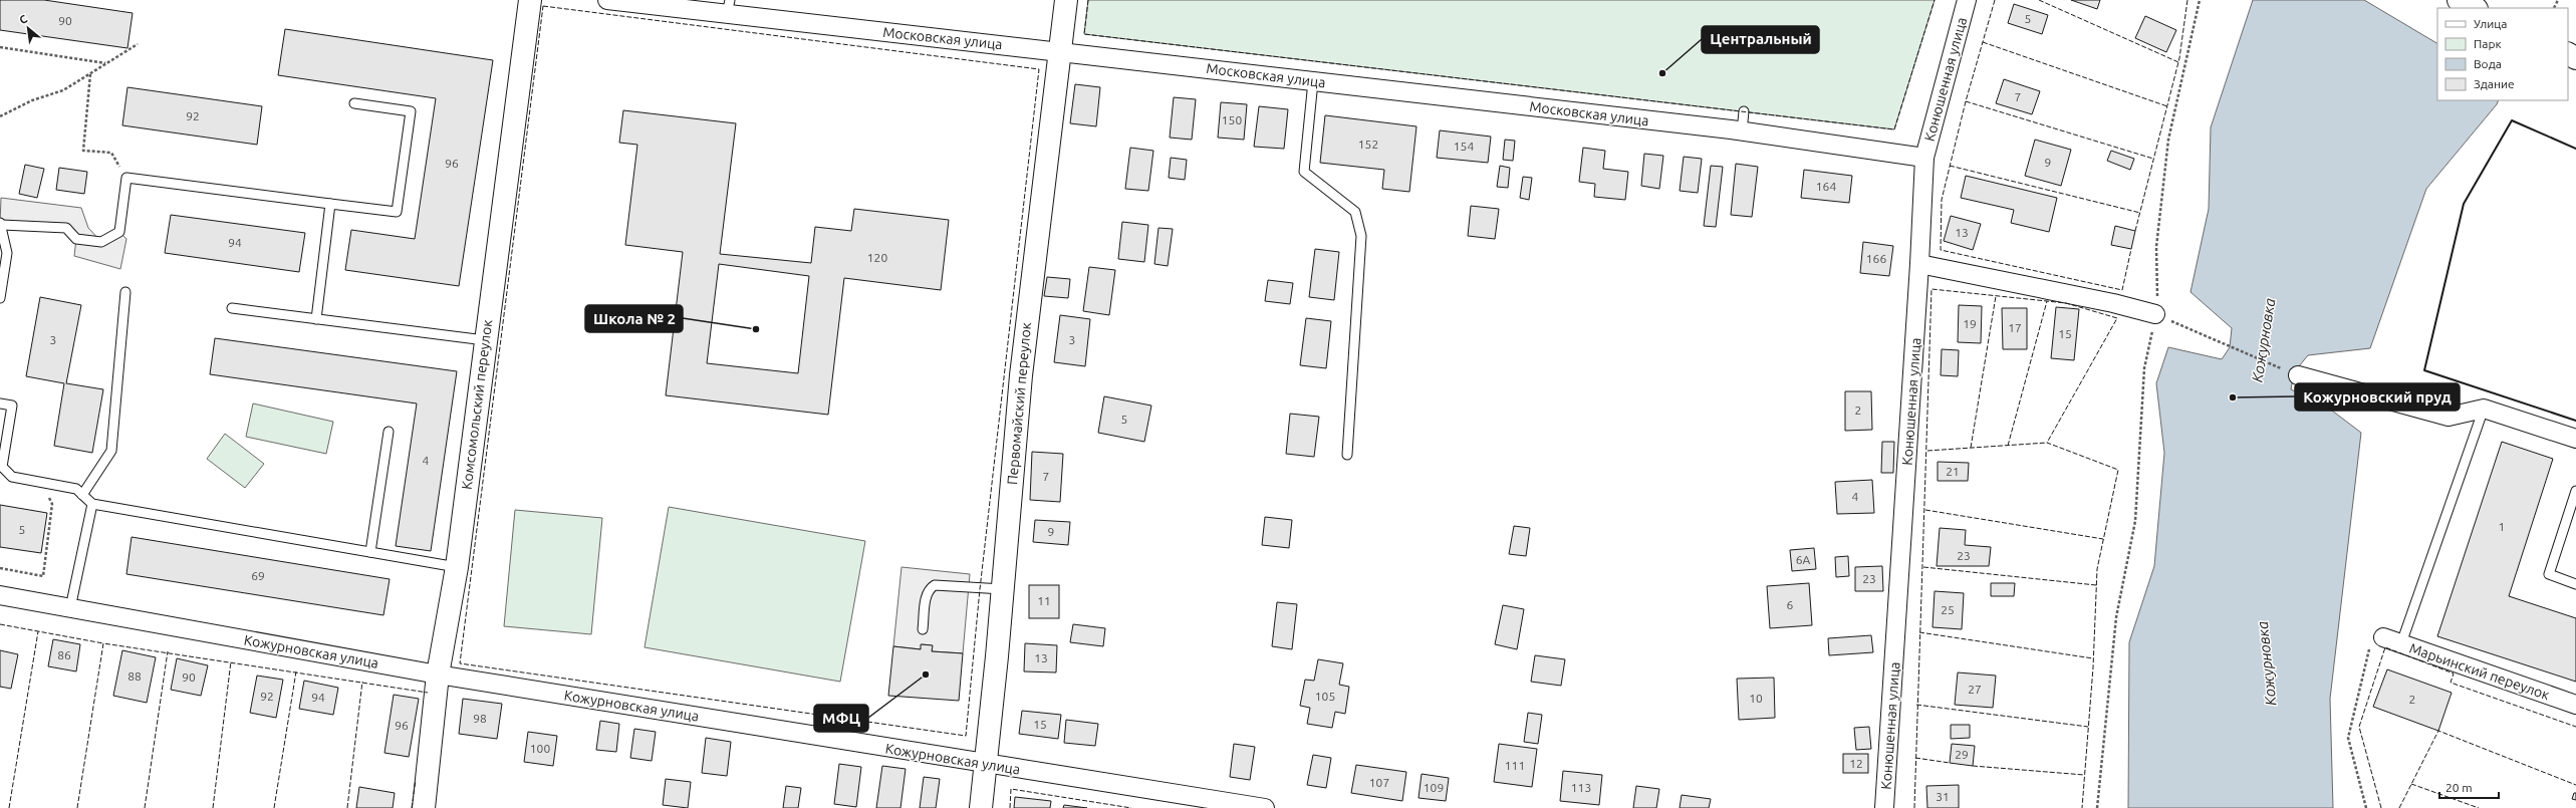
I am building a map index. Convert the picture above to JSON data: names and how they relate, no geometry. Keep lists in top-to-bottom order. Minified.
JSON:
{"streets":{"street":["Московская улица","Конюшенная улица","Первомайский переулок","Комсомольский переулок","Кожурновская улица","Марьинский переулок"]},"crossings":[["Московская улица","Конюшенная улица"],["Московская улица","Первомайский переулок"],["Первомайский переулок","Кожурновская улица"],["Комсомольский переулок","Кожурновская улица"]],"water":["Кожурновка"],"places":["Центральный","Школа № 2","Кожурновский пруд","МФЦ"],"house_numbers":["5","90","7","92","150","152","154","9","96","164","13","94","120","166","19","17","15","3","3","2","5","4","21","7","4","1","5","9","23","6А","69","23","11","6","25","86","13","88","90","27","92","105","94","10","2","98","15","96","100","29","12","111","107","109","113","31"],"legend":["Улица","Парк","Вода","Здание"],"scale_bar":"20 m","north":"top left"}
